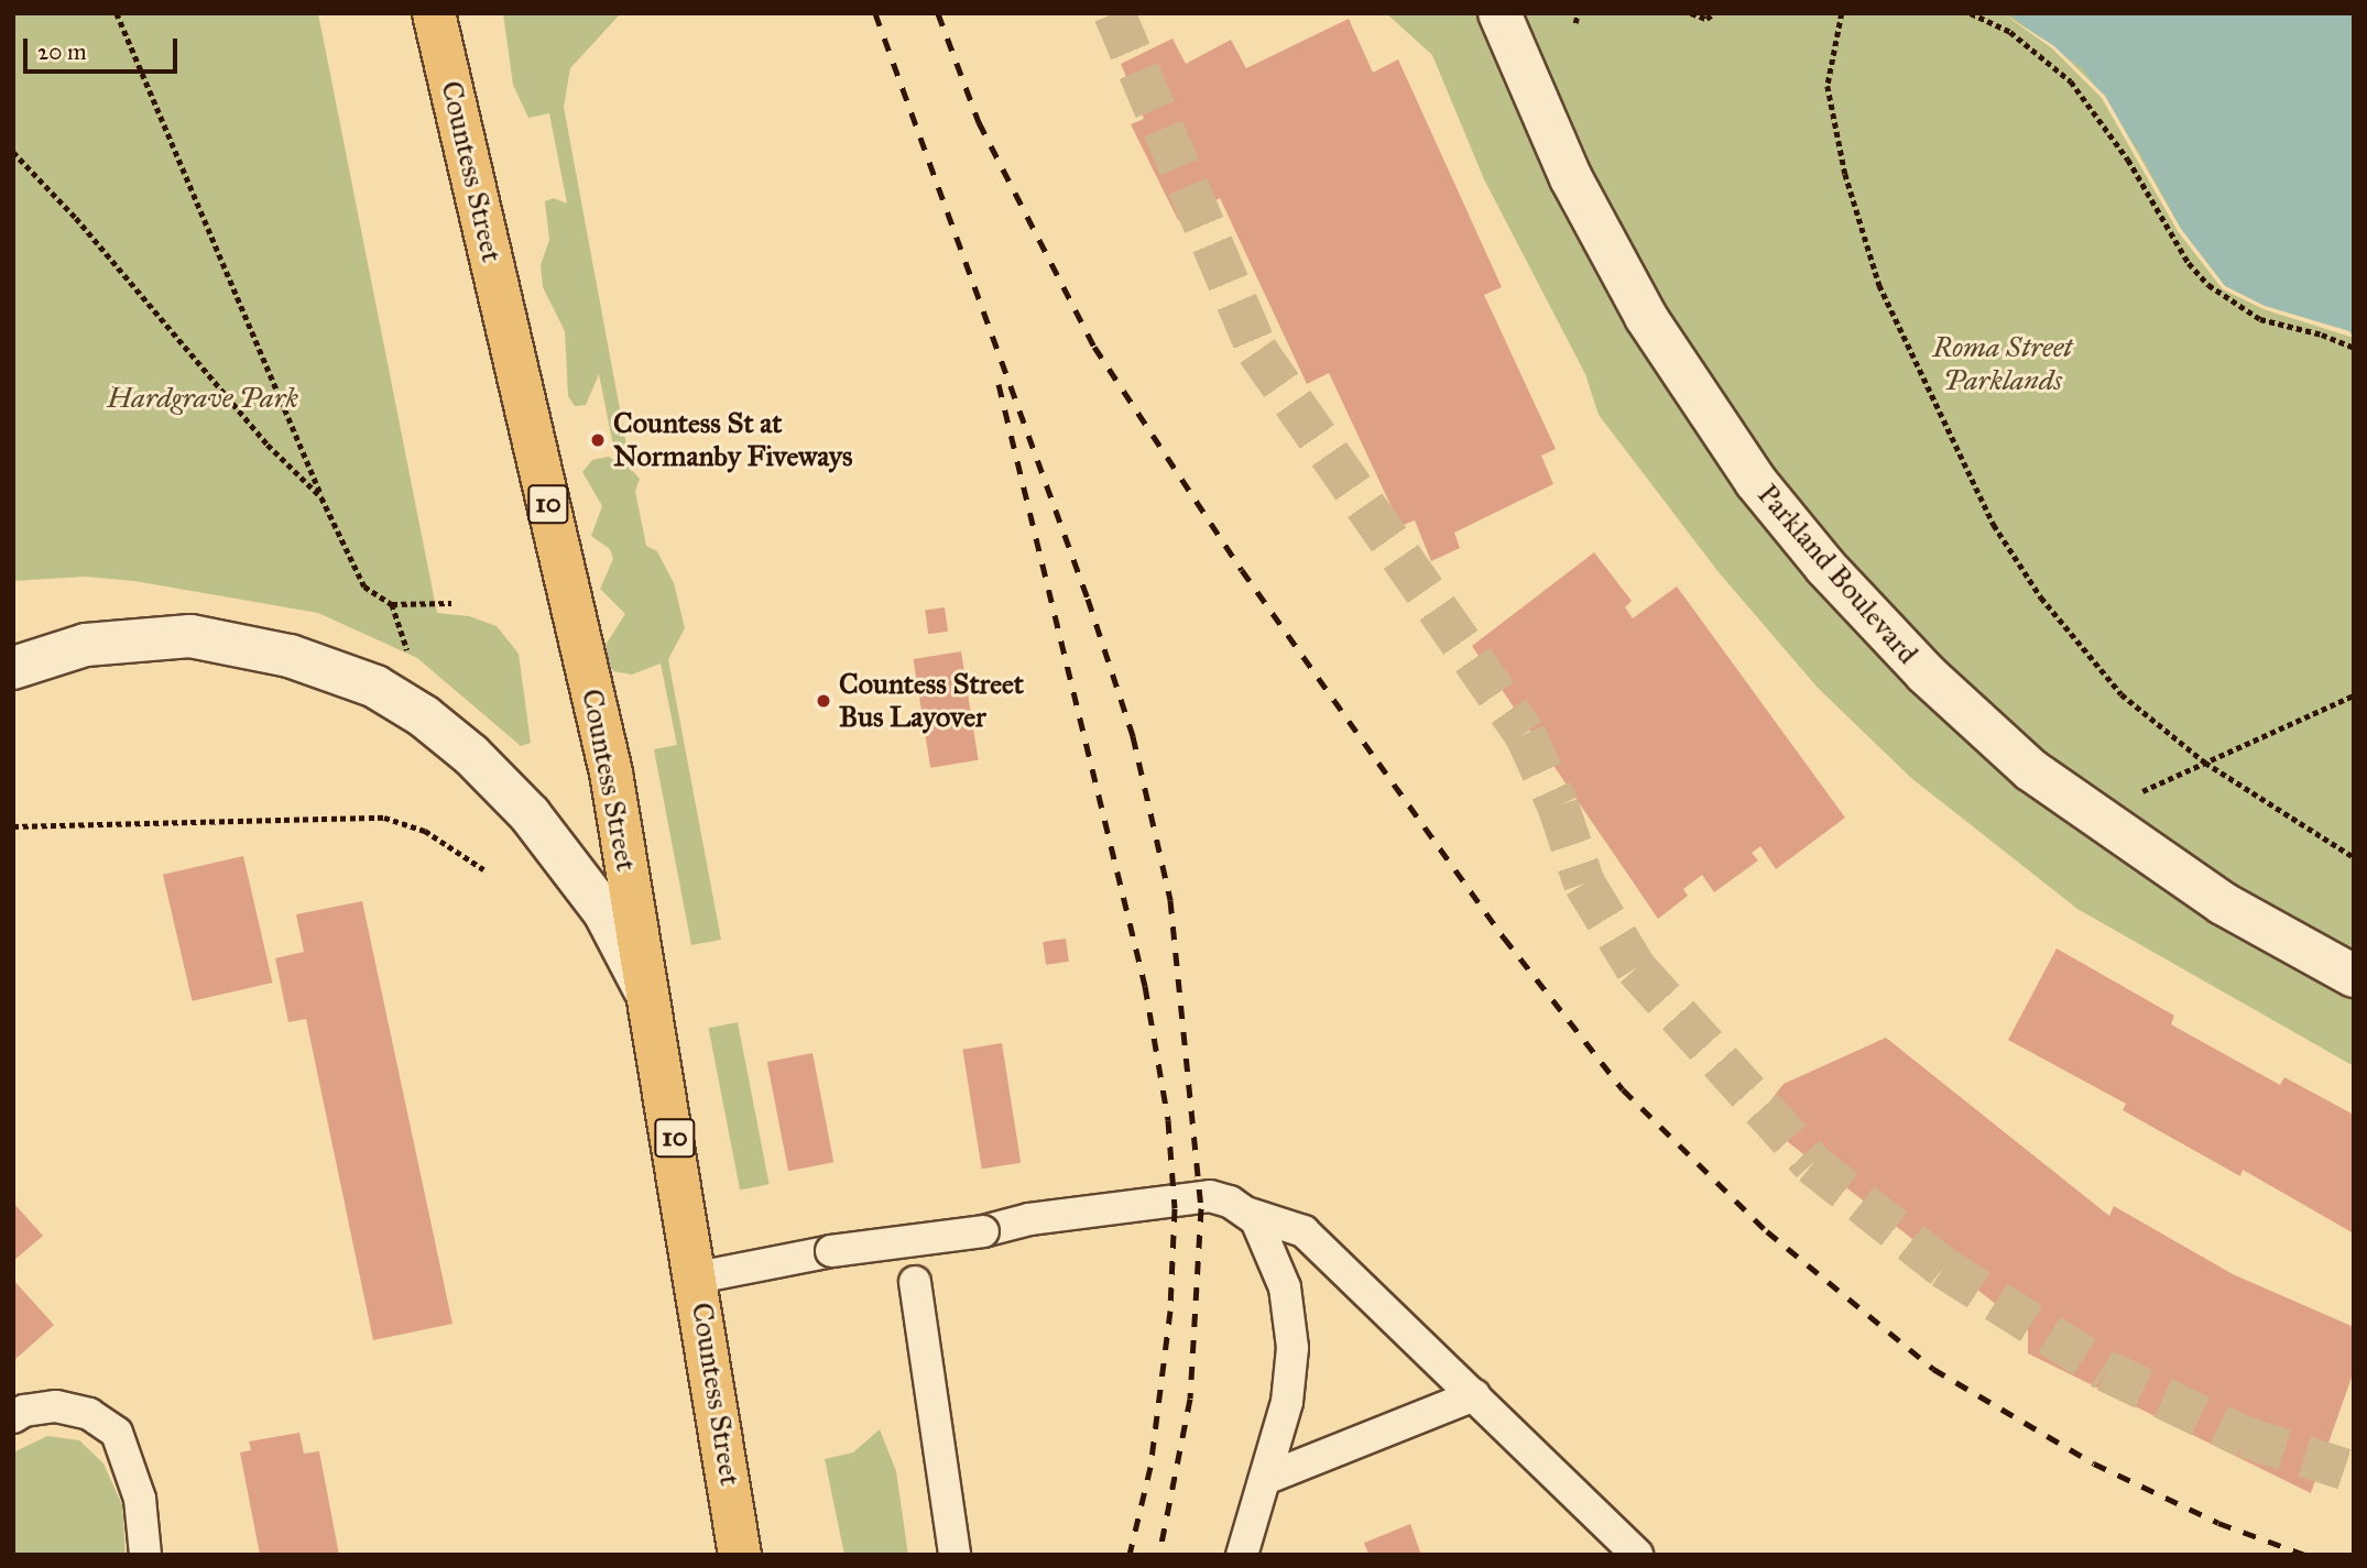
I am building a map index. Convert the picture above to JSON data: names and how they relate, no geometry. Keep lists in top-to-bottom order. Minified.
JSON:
{"streets":{"main road":["Countess Street","10"],"street":["Parkland Boulevard"]},"parks":["Roma Street Parklands","Hardgrave Park"],"places":["Countess St at Normanby Fiveways","Countess Street Bus Layover"],"scale_bar":"20 m"}
